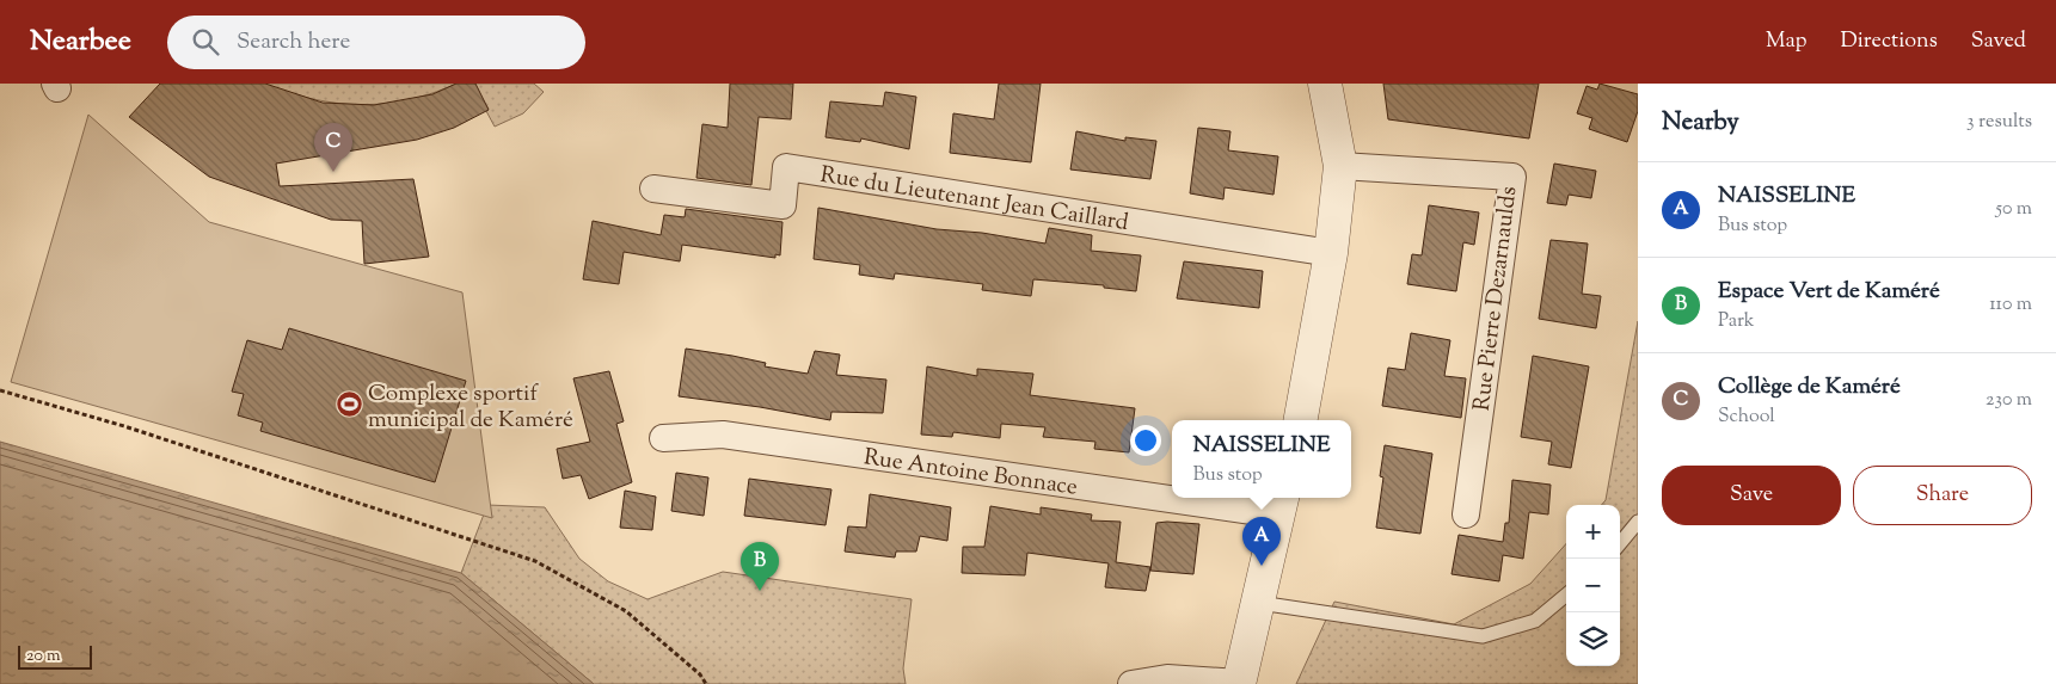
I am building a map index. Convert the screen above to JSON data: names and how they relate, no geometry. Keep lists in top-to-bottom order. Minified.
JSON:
{"streets":{"street":["Rue du Lieutenant Jean Caillard","Rue Pierre Dezarnaulds","Rue Antoine Bonnace"]},"places":{"sports":["Complexe sportif municipal de Kaméré"]},"scale_bar":"20 m","page":{"header":"Nearbee","search":"Search here","nav":["Map","Directions","Saved"],"heading":["Nearby","3 results"],"pins":["C","A","B"],"list":[{"mark":"A","name":"NAISSELINE","note":"Bus stop","value":"50 m"},{"mark":"B","name":"Espace Vert de Kaméré","note":"Park","value":"110 m"},{"mark":"C","name":"Collège de Kaméré","note":"School","value":"230 m"}],"popup":["NAISSELINE","Bus stop"],"buttons":["Save","Share"],"map_buttons":["+","−"],"scale":"20 m"}}
